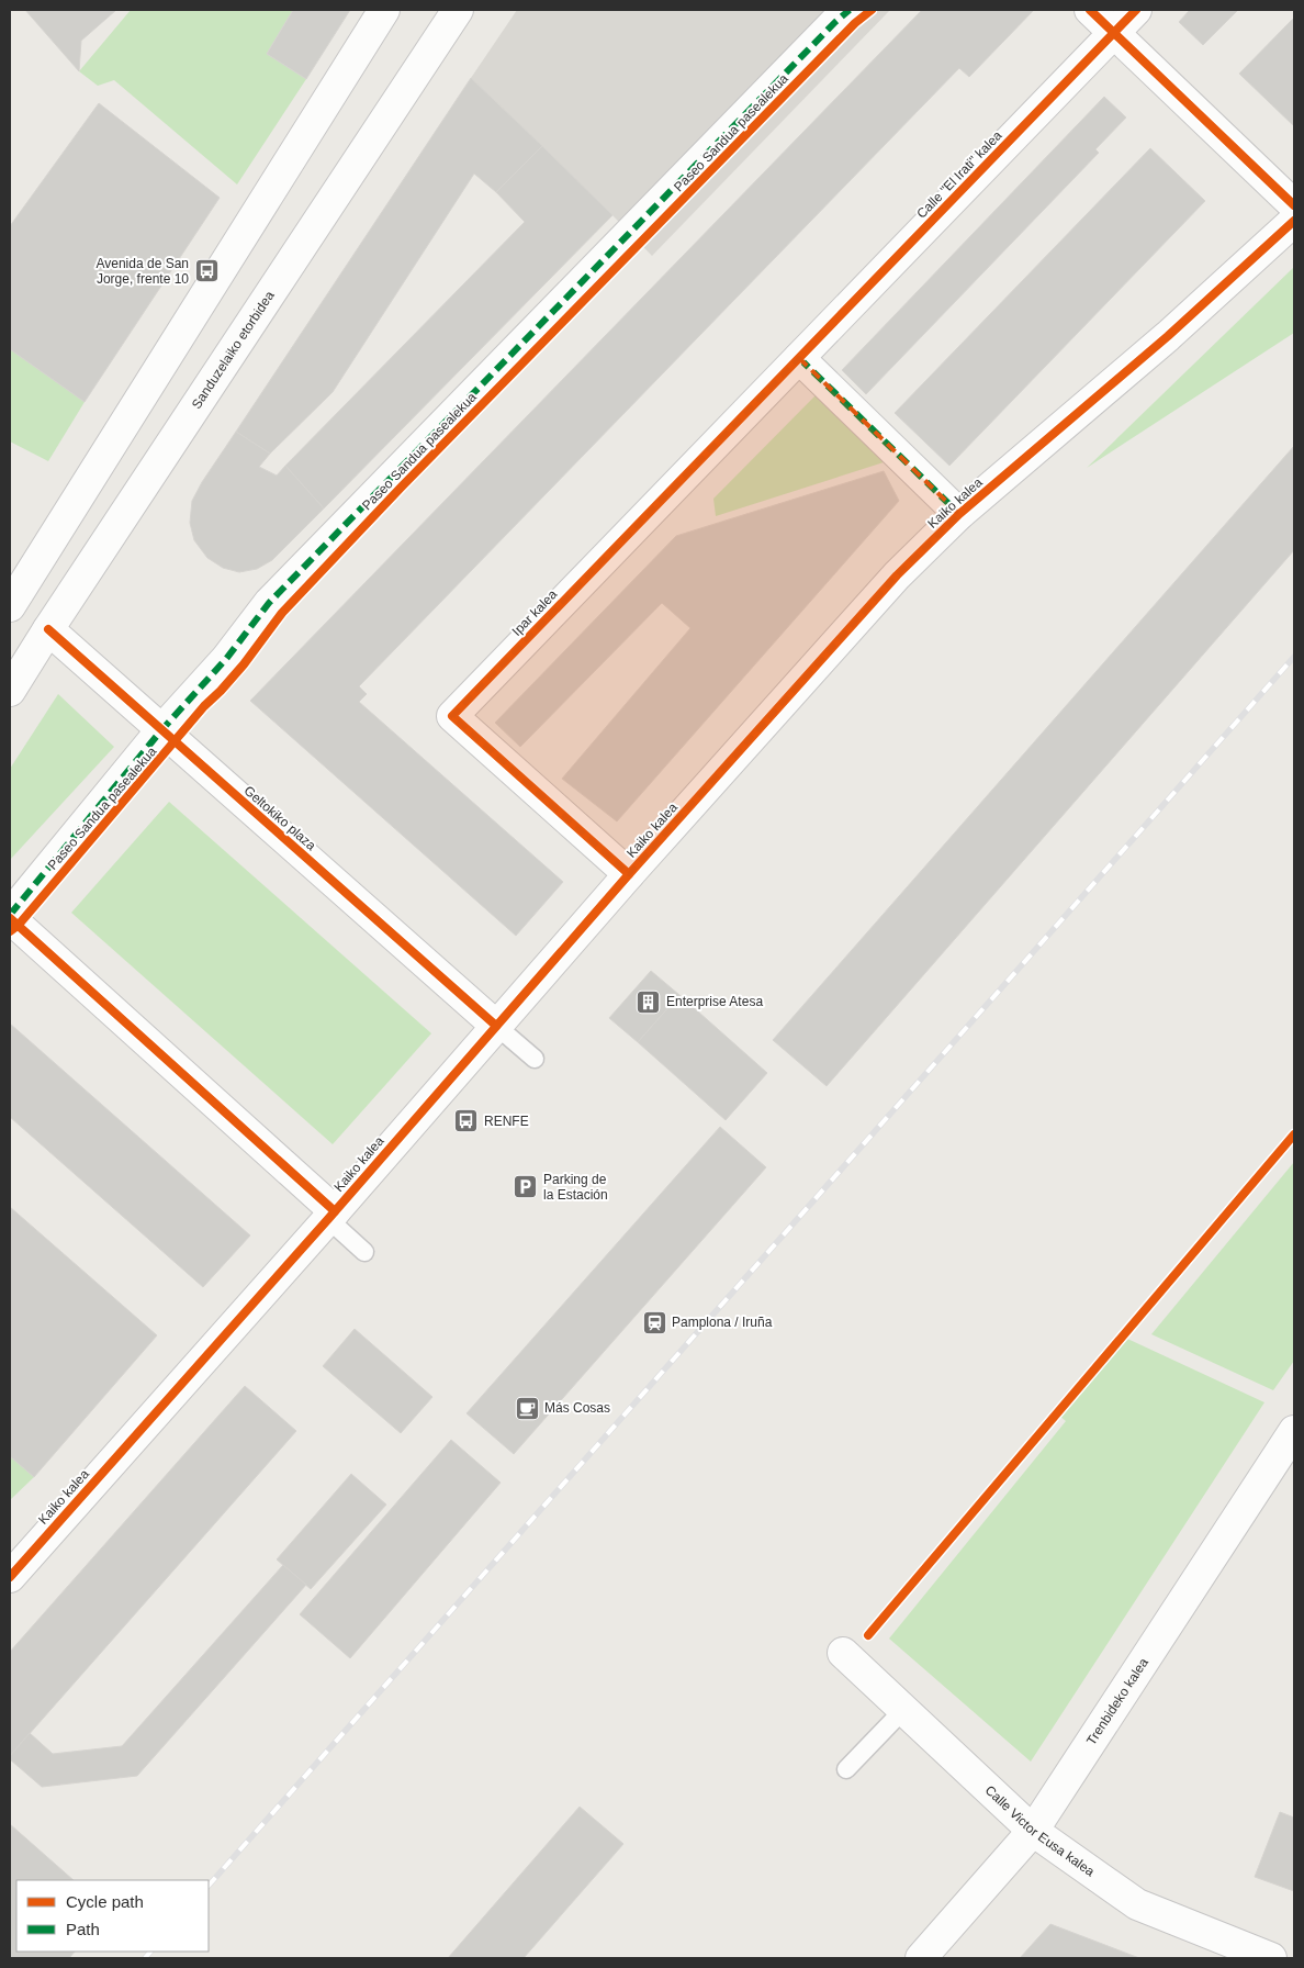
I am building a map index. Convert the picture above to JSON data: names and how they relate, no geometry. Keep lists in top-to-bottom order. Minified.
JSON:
{"streets":{"street":["Paseo Sandua pasealekua","Calle \"El Irati\" kalea","Sanduzelaiko etorbidea","Kaiko kalea","Ipar kalea","Geltokiko plaza","Trenbideko kalea","Calle Victor Eusa kalea"]},"crossings":[["Paseo Sandua pasealekua","Geltokiko plaza"],["Calle \"El Irati\" kalea","Ipar kalea"],["Sanduzelaiko etorbidea","Geltokiko plaza"],["Kaiko kalea","Ipar kalea"],["Kaiko kalea","Geltokiko plaza"],["Trenbideko kalea","Calle Victor Eusa kalea"]],"places":{"bus stop":["Avenida de San Jorge, frente 10","RENFE"],"building":["Enterprise Atesa"],"parking":["Parking de la Estación"],"station":["Pamplona / Iruña"],"cafe":["Más Cosas"]},"legend":["Cycle path","Path"]}
